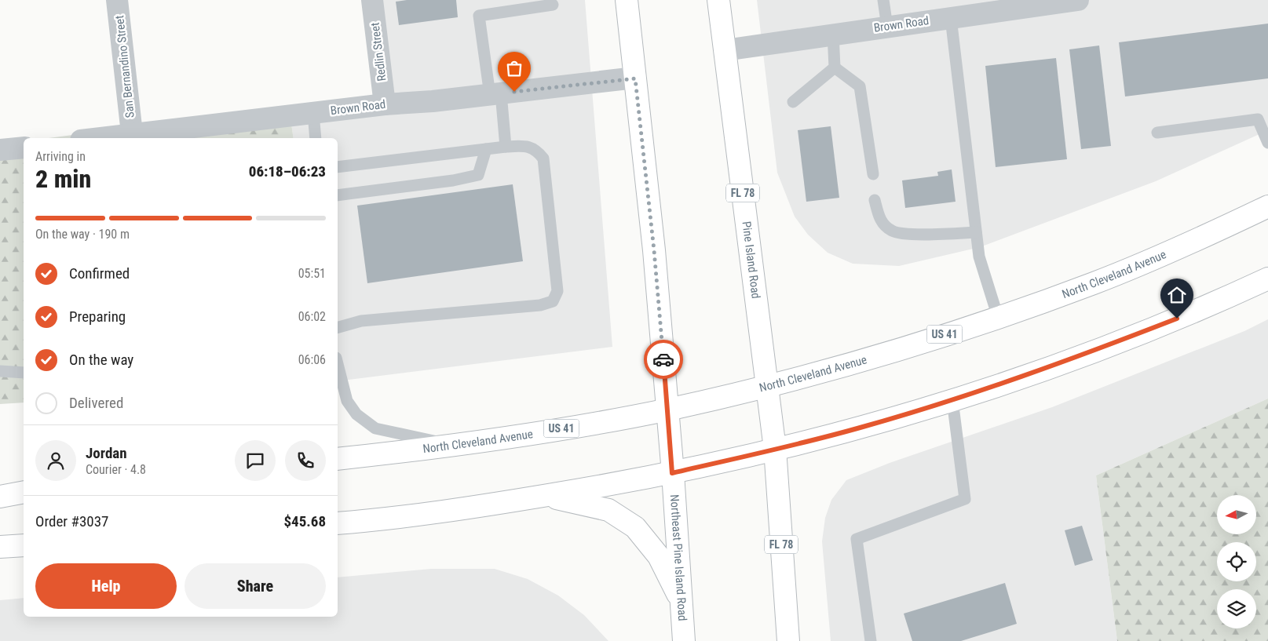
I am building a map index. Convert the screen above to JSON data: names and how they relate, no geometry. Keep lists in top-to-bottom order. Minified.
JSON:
{"streets":{"main road":["FL 78","Pine Island Road","North Cleveland Avenue","US 41","Northeast Pine Island Road"],"street":["Brown Road","Redlin Street","San Bernandino Street"]},"crossings":[["Brown Road","Redlin Street"],["Brown Road","San Bernandino Street"],["Brown Road","Pine Island Road"],["FL 78","Pine Island Road"],["Pine Island Road","North Cleveland Avenue"]],"north":"left","page":{"heading":["2 min","Arriving in","06:18–06:23"],"panel":["Jordan","Courier · 4.8","Order #3037","$45.68"],"bar":"On the way · 190 m","list":[["Confirmed","05:51"],["Preparing","06:02"],["On the way","06:06"],"Delivered"],"buttons":["Help","Share"]}}
